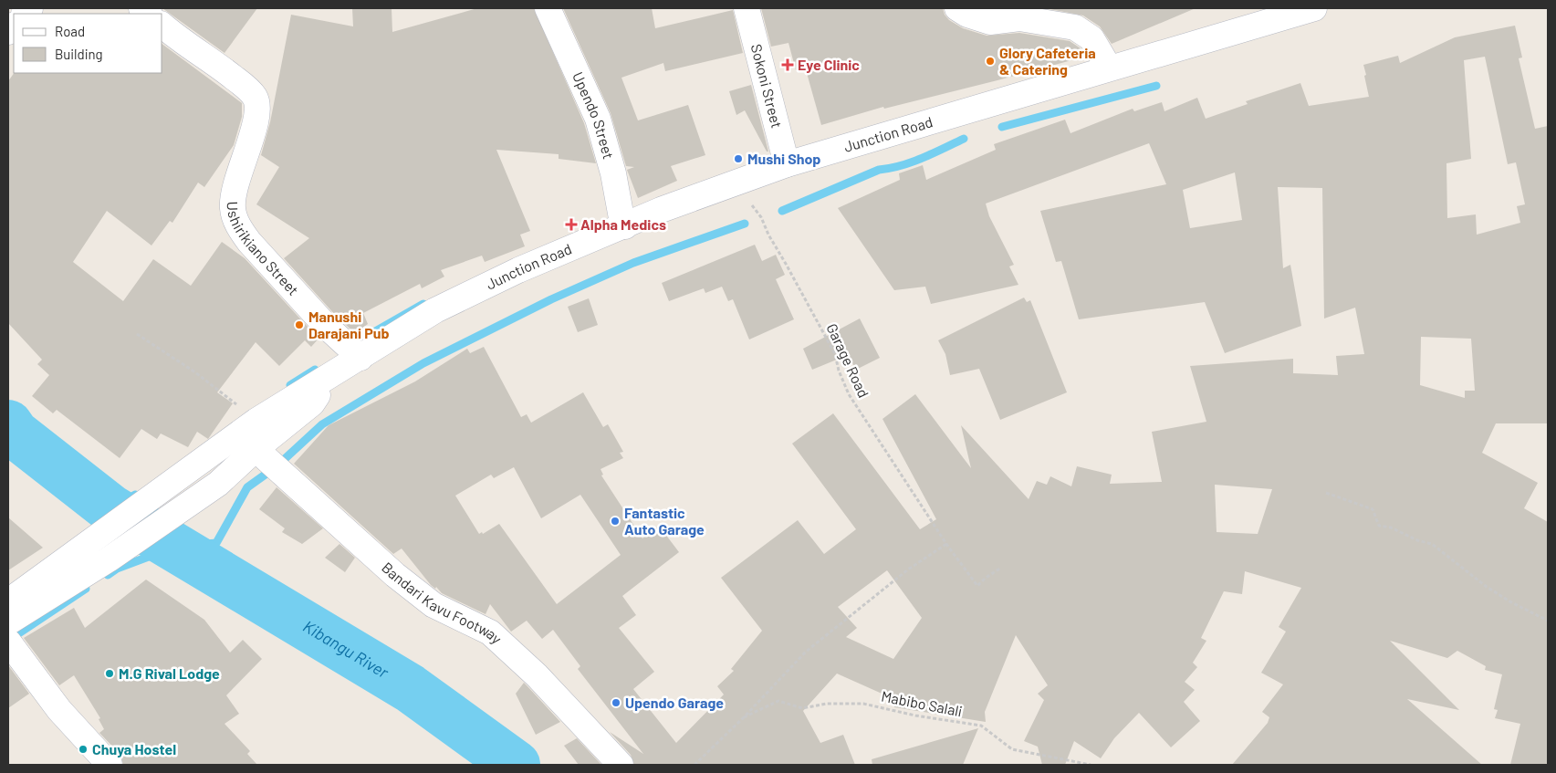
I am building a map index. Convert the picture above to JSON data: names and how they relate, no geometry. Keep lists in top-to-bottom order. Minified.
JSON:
{"streets":{"main road":["Sokoni Street","Upendo Street","Junction Road","Ushirikiano Street","Bandari Kavu Footway"],"path":["Garage Road","Mabibo Salali"]},"crossings":[["Sokoni Street","Junction Road"],["Upendo Street","Junction Road"],["Junction Road","Ushirikiano Street"],["Junction Road","Garage Road"],["Junction Road","Bandari Kavu Footway"]],"water":["Kibangu River"],"places":{"other":["Glory Cafeteria & Catering","Mushi Shop","Manushi Darajani Pub","Fantastic Auto Garage","M.G Rival Lodge","Upendo Garage","Chuya Hostel"],"health":["Eye Clinic","Alpha Medics"]},"legend":["Road","Building"]}
